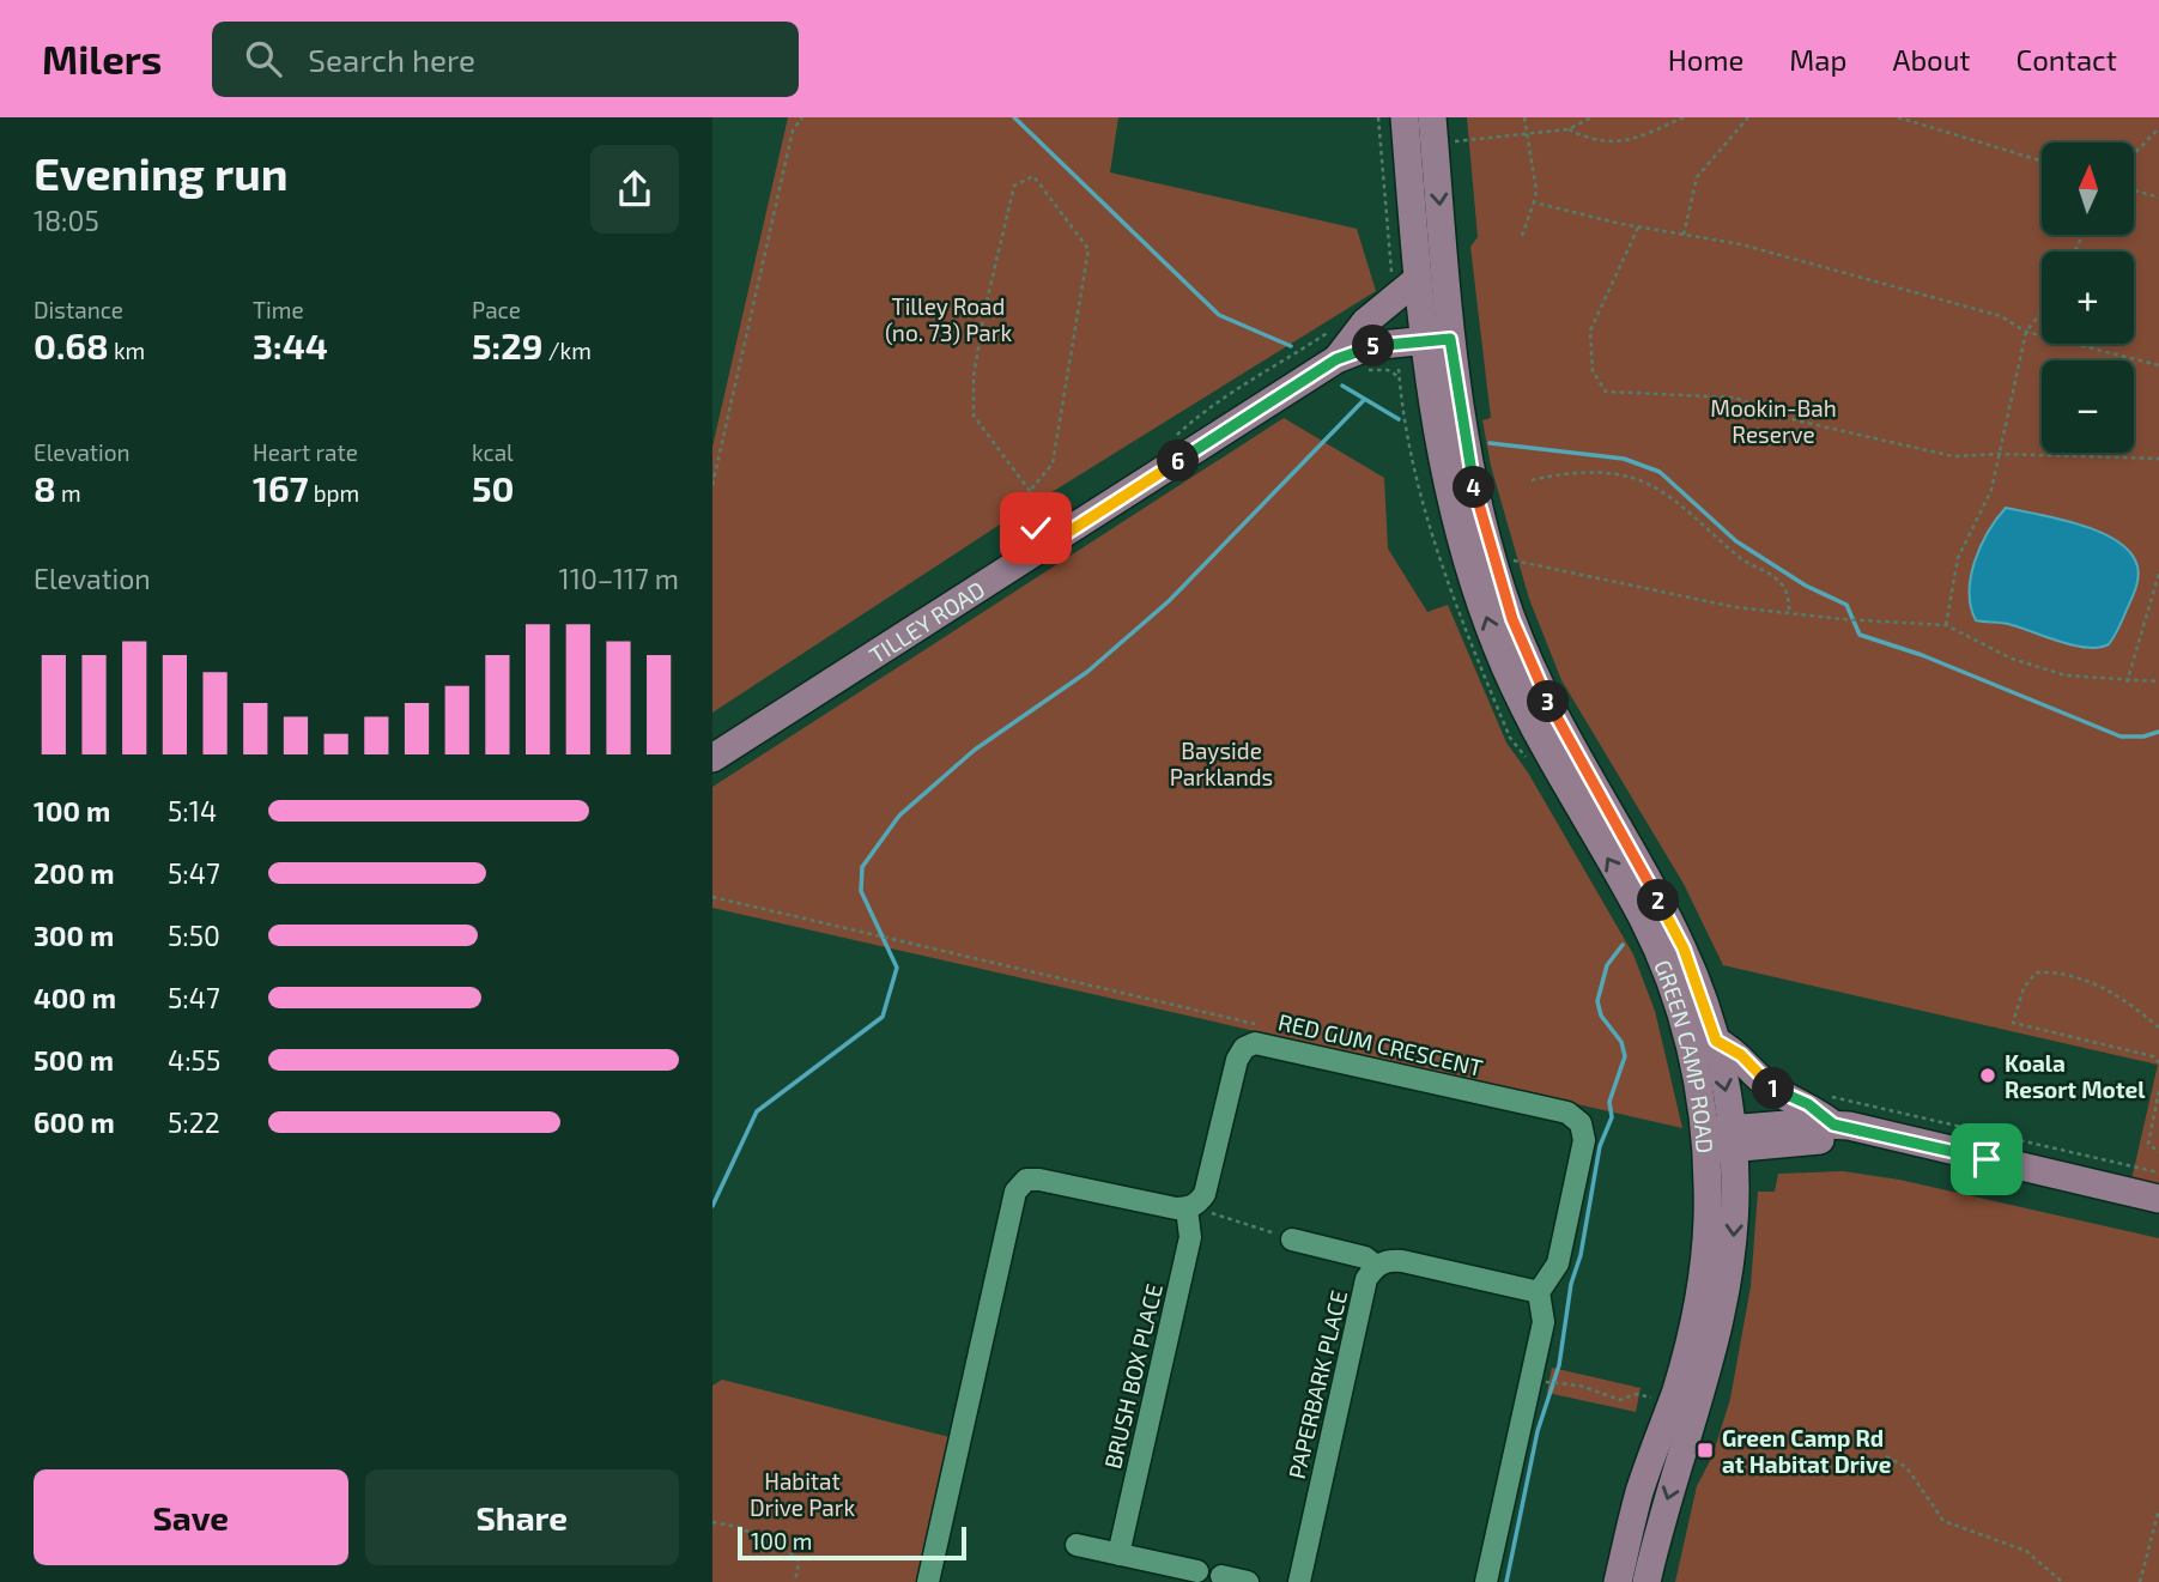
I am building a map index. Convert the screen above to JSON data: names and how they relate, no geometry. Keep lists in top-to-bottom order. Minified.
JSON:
{"streets":{"main road":["TILLEY ROAD","GREEN CAMP ROAD"],"street":["RED GUM CRESCENT","BRUSH BOX PLACE","PAPERBARK PLACE"]},"crossings":[["TILLEY ROAD","GREEN CAMP ROAD"],["RED GUM CRESCENT","BRUSH BOX PLACE"]],"parks":["Tilley Road (no. 73) Park","Mookin-Bah Reserve","Bayside Parklands","Habitat Drive Park"],"places":{"other":["Koala Resort Motel"],"transit":["Green Camp Rd at Habitat Drive"]},"scale_bar":"100 m","north":"top","page":{"header":"Milers","search":"Search here","nav":["Home","Map","About","Contact"],"heading":["Evening run","18:05"],"map_buttons":["+","−"],"stats":[["Distance","0.68 km"],["Time","3:44"],["Pace","5:29 /km"],["Elevation","8 m"],["Heart rate","167 bpm"],["kcal","50"]],"pins":["5","6","4","3","2","1"],"chart":["Elevation","110–117 m"],"list":[{"name":"100 m","note":"5:14"},{"name":"200 m","note":"5:47"},{"name":"300 m","note":"5:50"},{"name":"400 m","note":"5:47"},{"name":"500 m","note":"4:55"},{"name":"600 m","note":"5:22"}],"buttons":["Save","Share"],"scale":"100 m"}}
